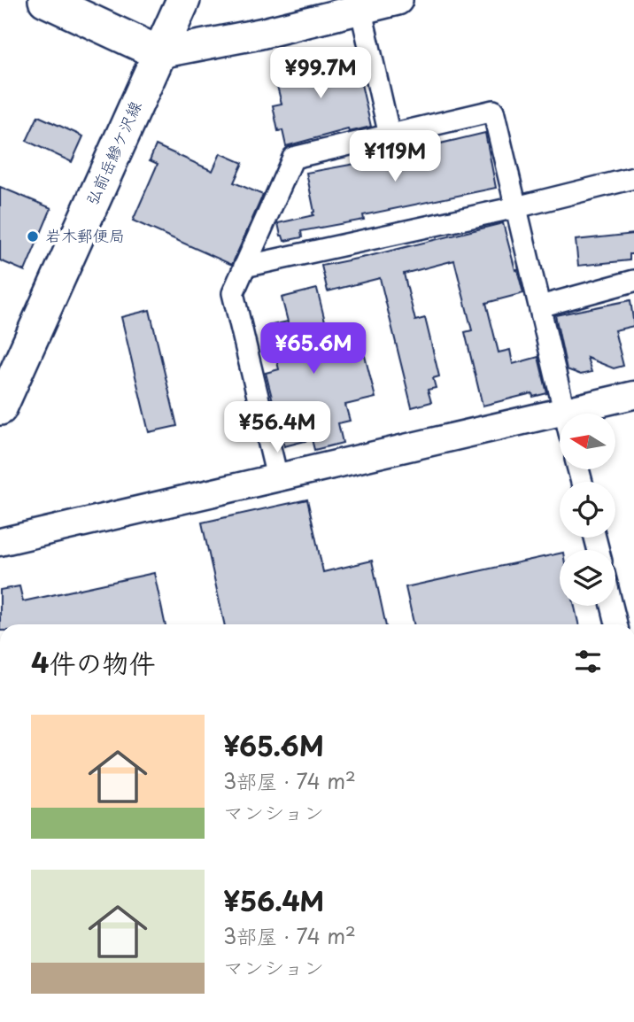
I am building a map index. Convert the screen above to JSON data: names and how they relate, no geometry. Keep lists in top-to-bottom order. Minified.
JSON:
{"streets":{"main road":["弘前岳鰺ケ沢線"]},"places":["岩木郵便局"],"north":"left","page":{"price":["¥99.7M","¥119M","¥65.6M","¥56.4M"],"heading":"4件の物件","list":[{"name":"¥65.6M","note":"3部屋 · 74 m² · マンション"},{"name":"¥56.4M","note":"3部屋 · 74 m² · マンション"}]}}
